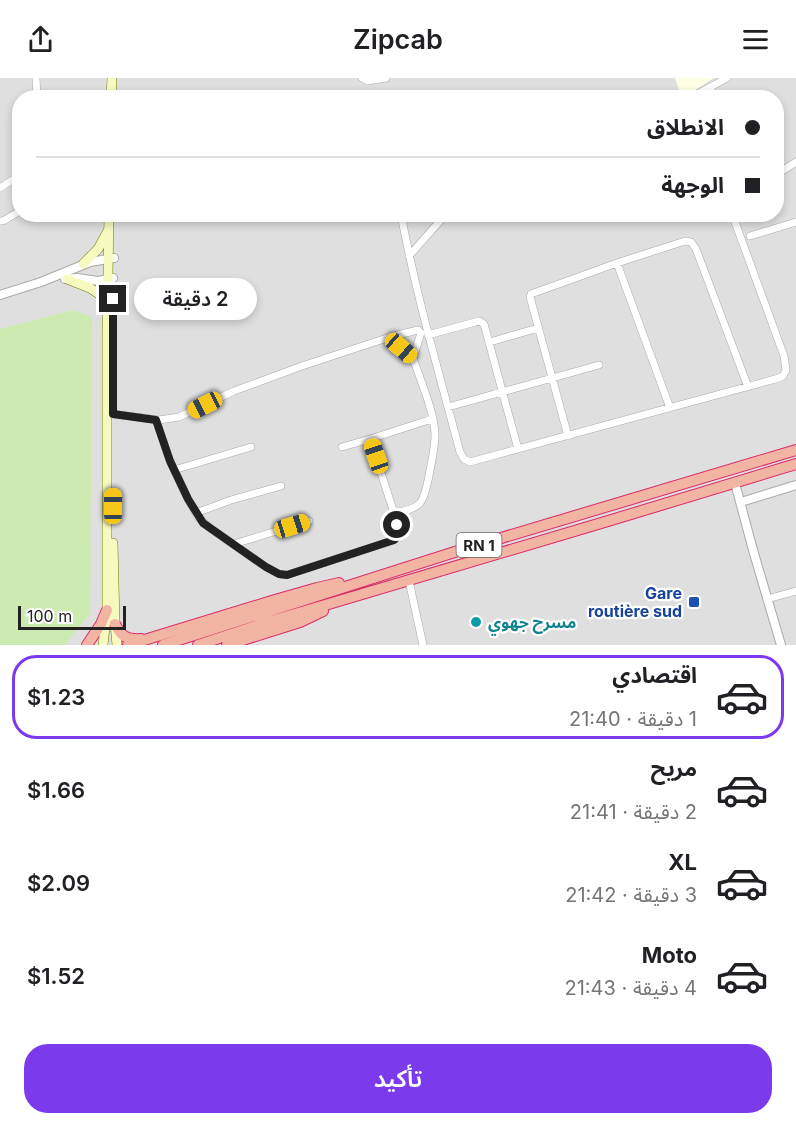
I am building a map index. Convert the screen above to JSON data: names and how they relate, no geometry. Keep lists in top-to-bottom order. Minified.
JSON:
{"streets":{"highway":["RN 1"]},"places":{"transit":["Gare routière sud"],"other":["مسرح جهوي"]},"scale_bar":"100 m","page":{"header":"Zipcab","banner":["الانطلاق","الوجهة"],"bubble":"2 دقيقة","scale":"100 m","list":[{"name":"اقتصادي","note":"1 دقيقة · 21:40","value":"$1.23"},{"name":"مريح","note":"2 دقيقة · 21:41","value":"$1.66"},{"name":"XL","note":"3 دقيقة · 21:42","value":"$2.09"},{"name":"Moto","note":"4 دقيقة · 21:43","value":"$1.52"}],"buttons":"تأكيد"}}
